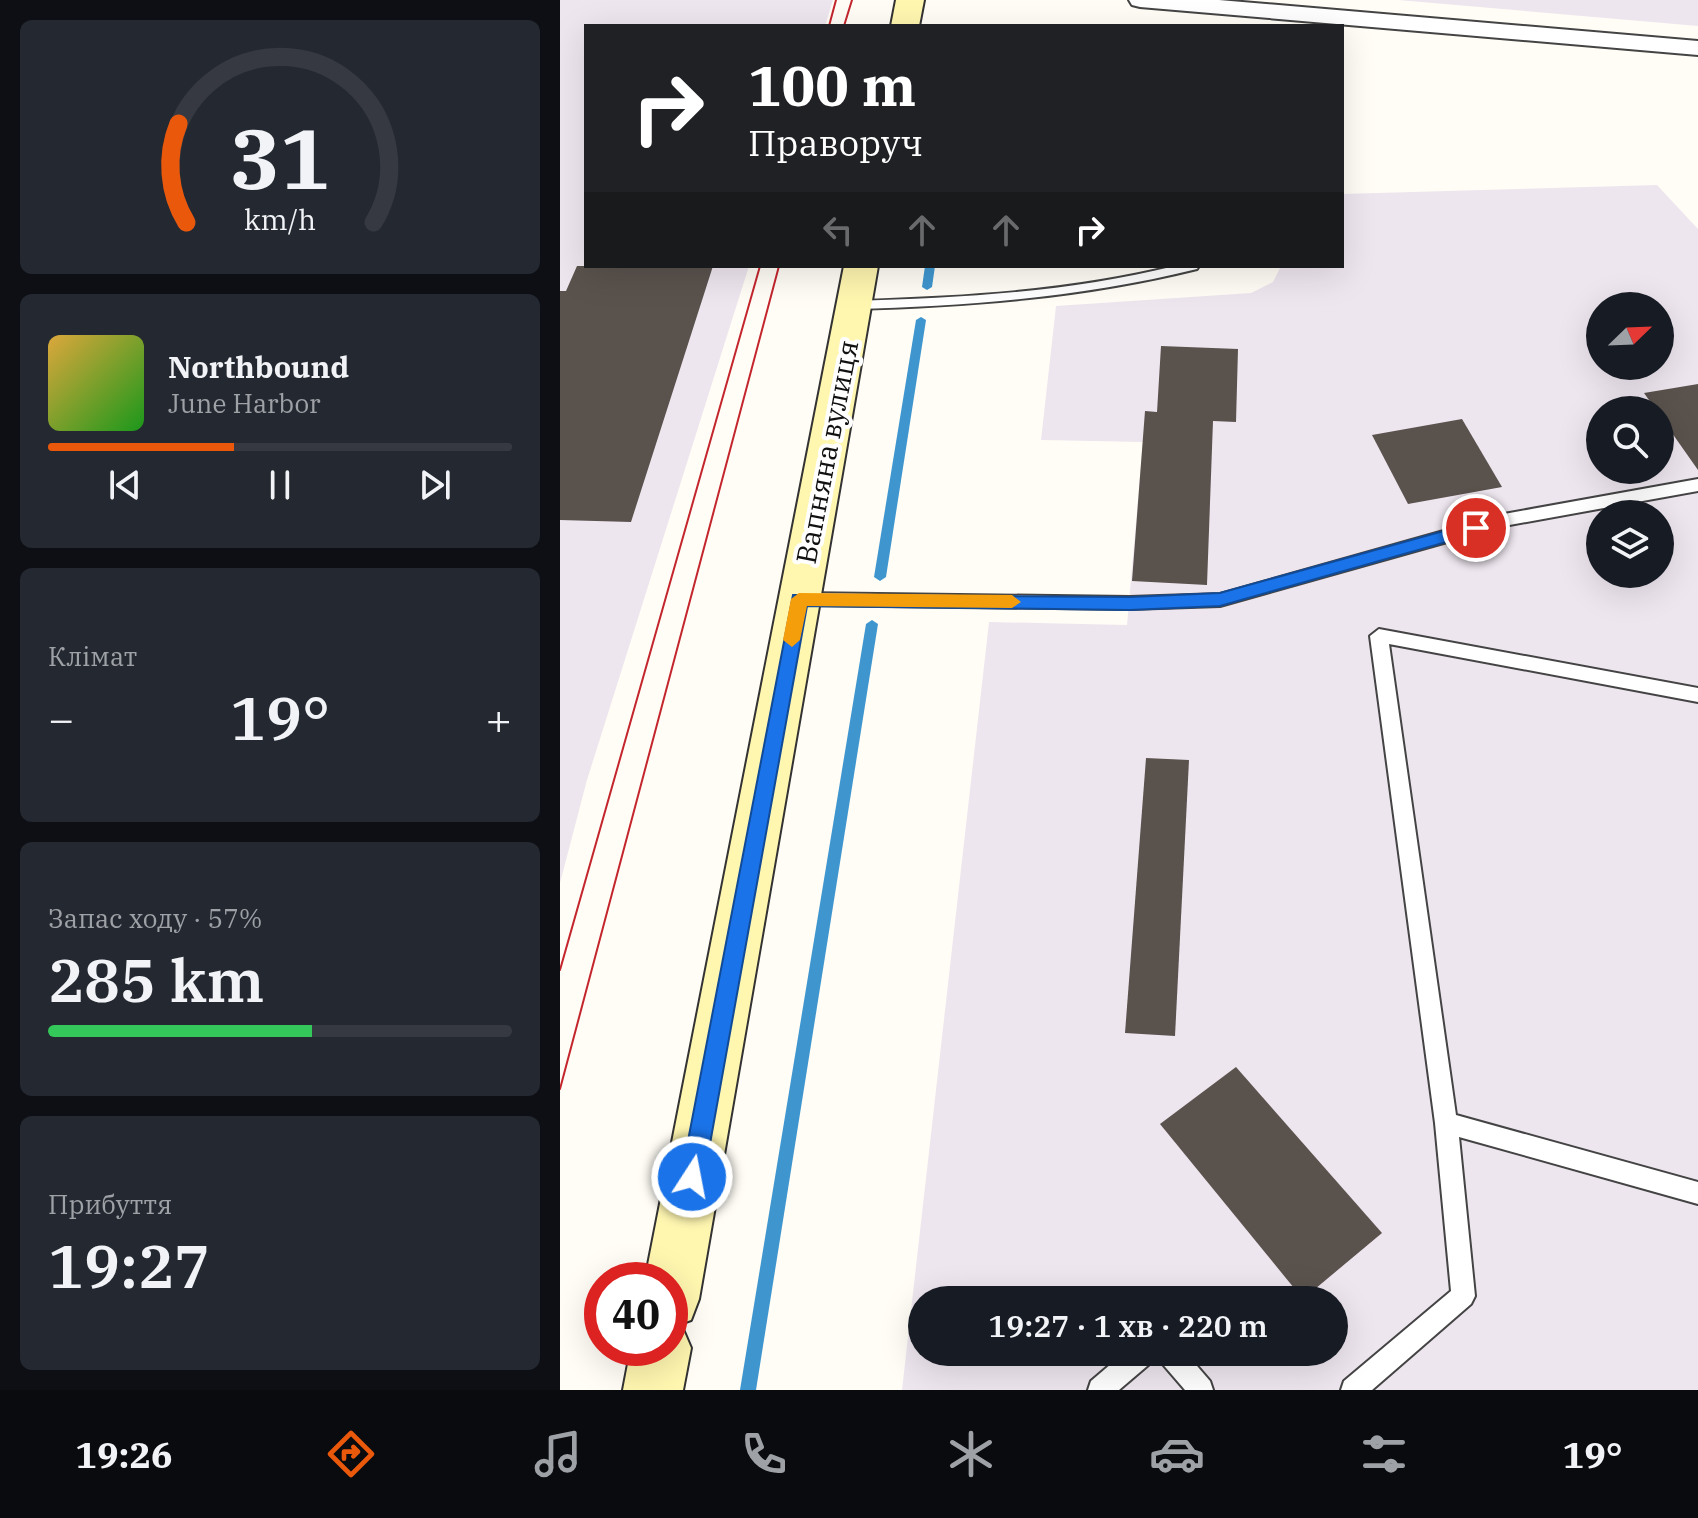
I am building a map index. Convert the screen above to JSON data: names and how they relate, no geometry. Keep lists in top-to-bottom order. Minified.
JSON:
{"streets":{"street":["Вапняна вулиця"]},"north":"top right","page":{"turn":["100 m","Праворуч"],"song":["Northbound","June Harbor"],"tile":["Клімат",["Запас ходу · 57%","285 km"],["Прибуття","19:27"]],"heat":["−","19°","+"],"limit":"40","trip":"19:27 · 1 хв · 220 m","tabs":["19:26","19°"],"gauge":["31","km/h"]}}
